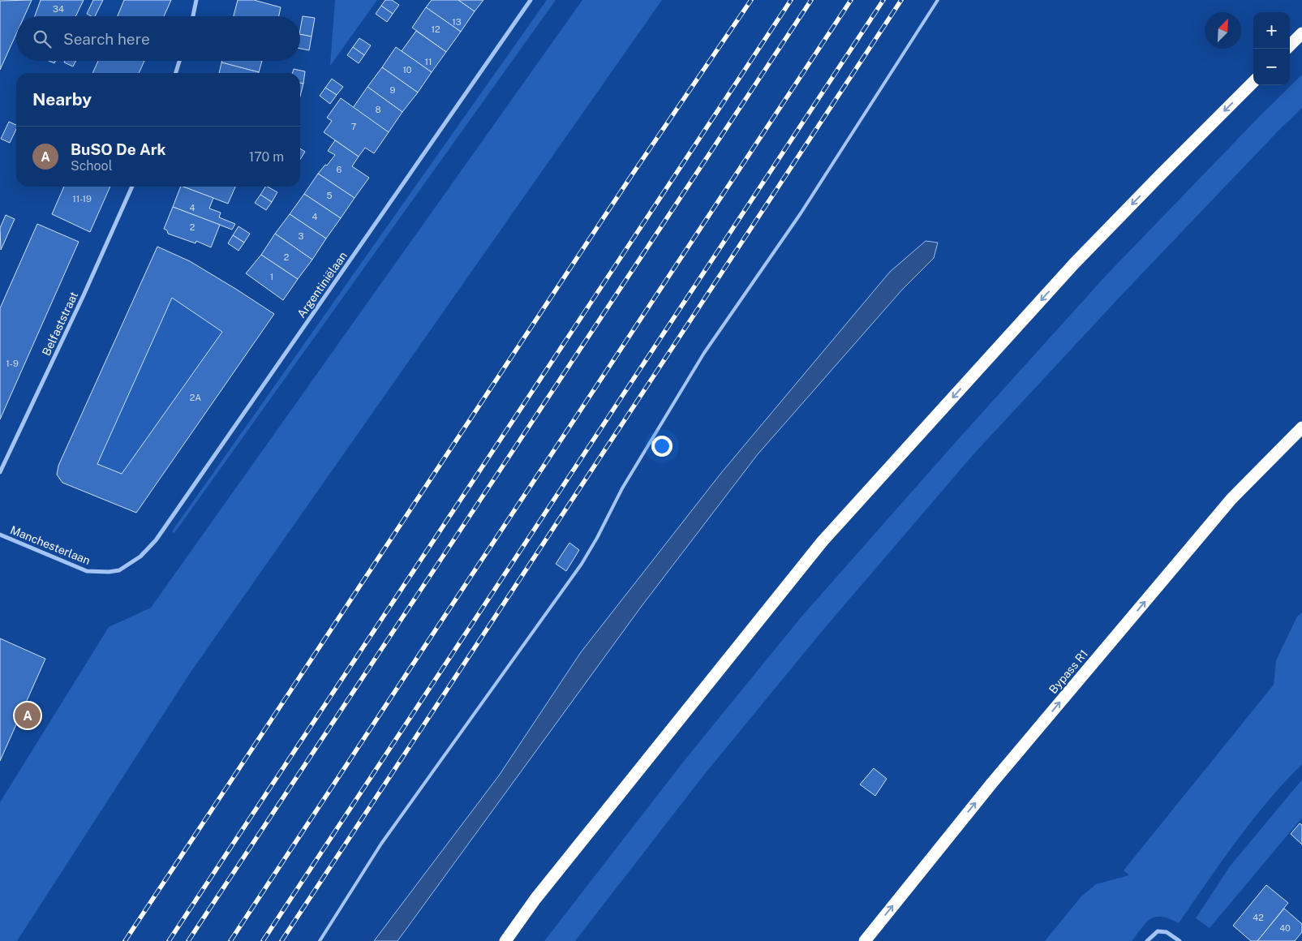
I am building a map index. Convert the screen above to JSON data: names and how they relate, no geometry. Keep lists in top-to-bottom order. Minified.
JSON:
{"streets":{"highway":["Bypass R1"],"street":["Argentiniëlaan","Belfaststraat","Manchesterlaan"]},"crossings":[["Argentiniëlaan","Manchesterlaan"]],"one_way":["Bypass R1"],"house_numbers":["34","13","12","11","10","9","8","7","6","5","11-19","4","4","2","3","2","1","1-9","2A","42","40"],"north":"top right","page":{"map_buttons":["+","−"],"search":"Search here","heading":"Nearby","list":[{"mark":"A","name":"BuSO De Ark","note":"School","value":"170 m"}],"pins":"A"}}
